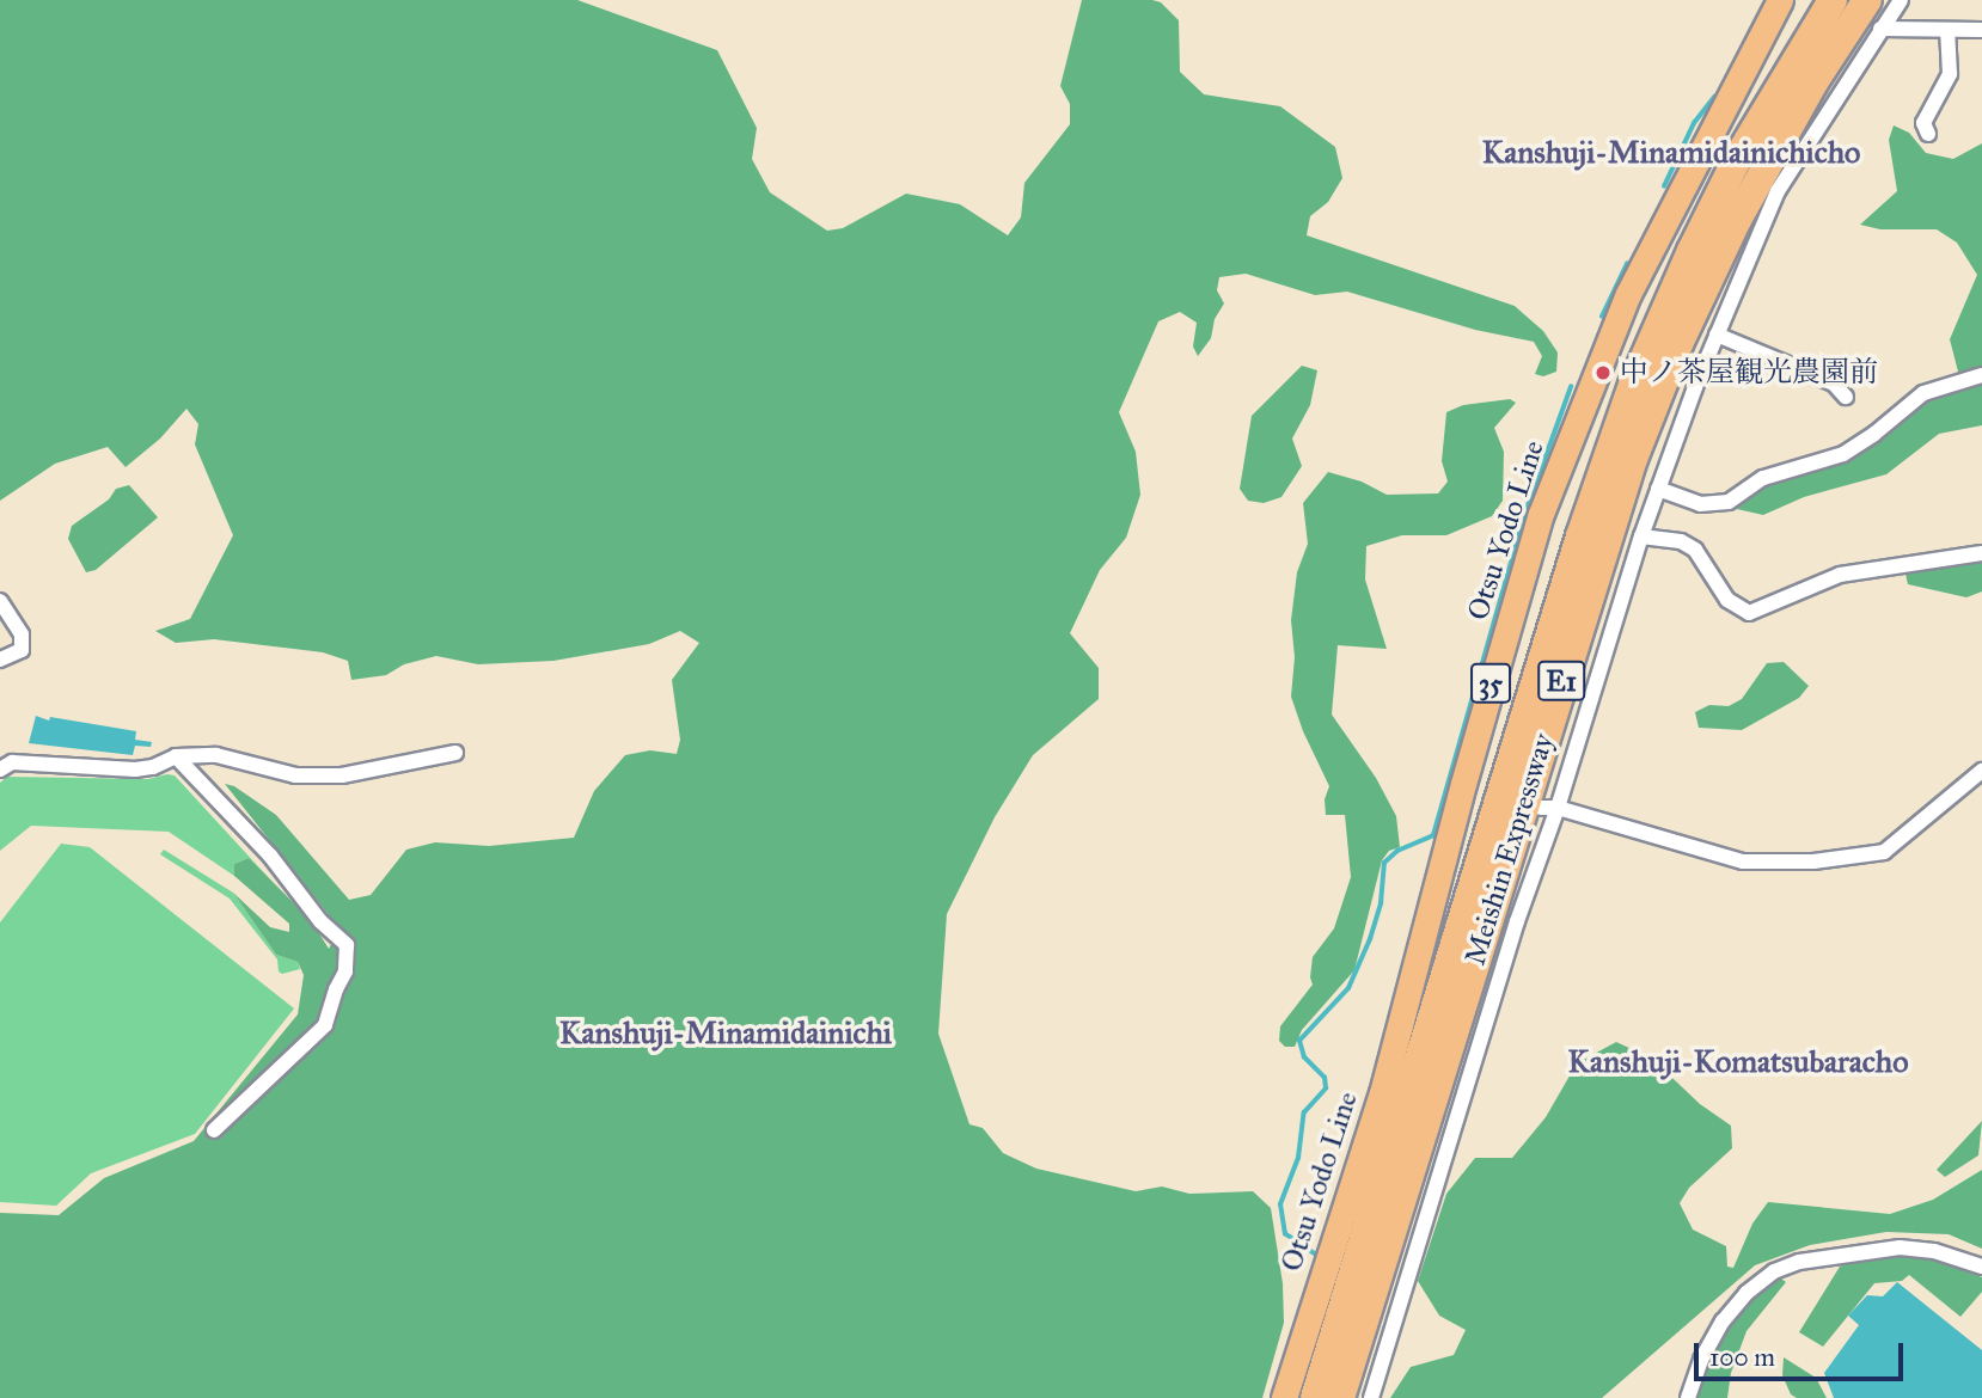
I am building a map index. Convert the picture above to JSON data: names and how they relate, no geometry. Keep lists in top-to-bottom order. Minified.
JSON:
{"streets":{"highway":["E1","Meishin Expressway"],"main road":["Otsu Yodo Line","35"]},"districts":["Kanshuji-Minamidainichicho","Kanshuji-Minamidainichi","Kanshuji-Komatsubaracho"],"places":["中ノ茶屋観光農園前"],"scale_bar":"100 m"}
